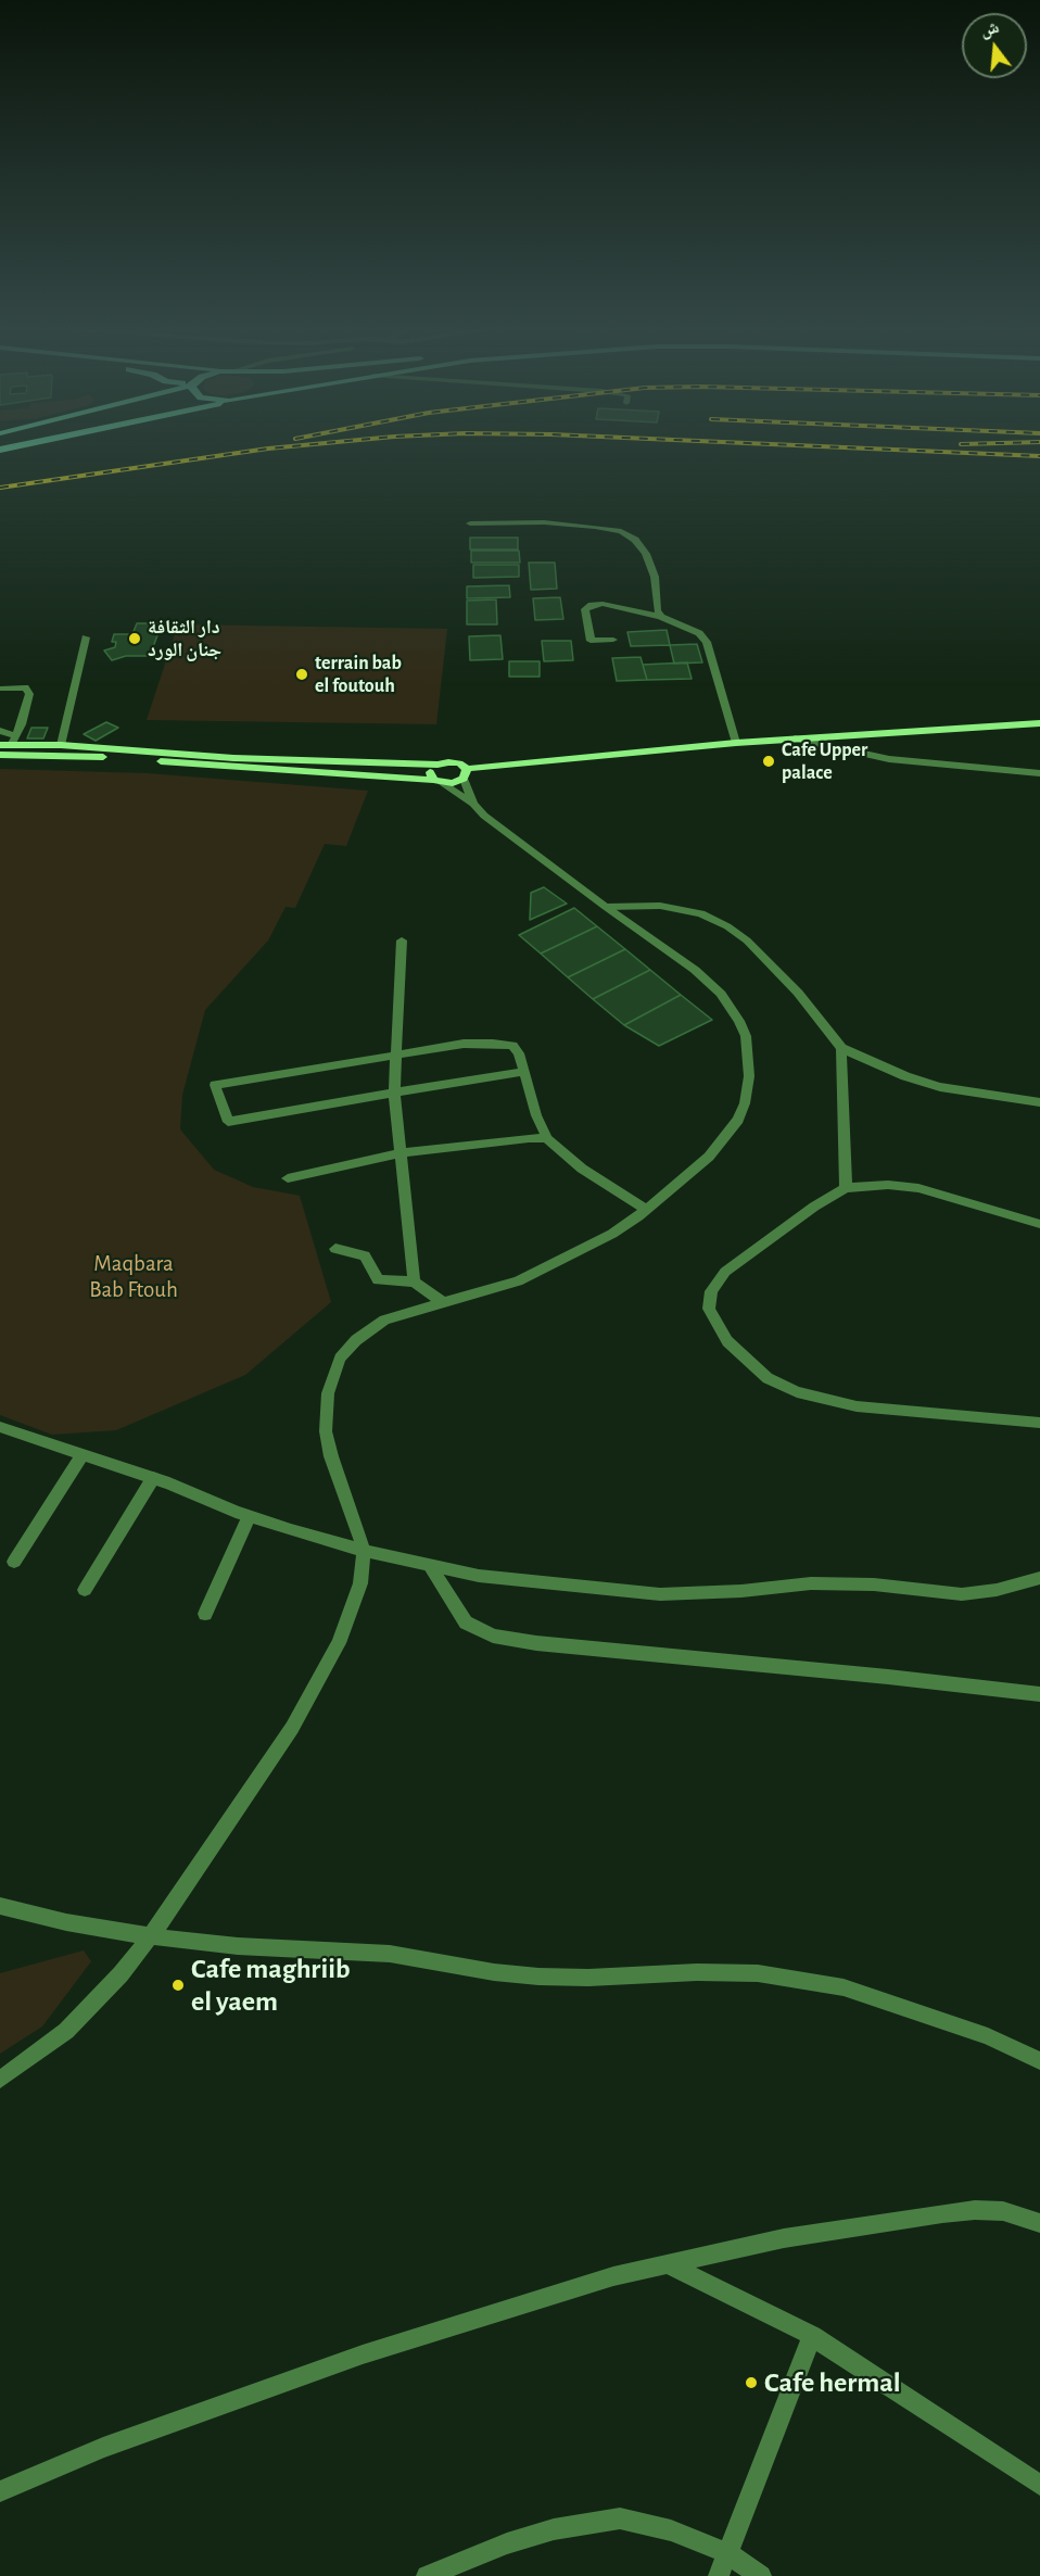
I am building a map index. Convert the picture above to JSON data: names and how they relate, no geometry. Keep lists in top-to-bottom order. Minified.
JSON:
{"parks":["Maqbara Bab Ftouh"],"places":["دار الثقافة جنان الورد","terrain bab el foutouh","Cafe Upper palace","Cafe maghriib el yaem","Cafe hermal"],"north":"top"}
